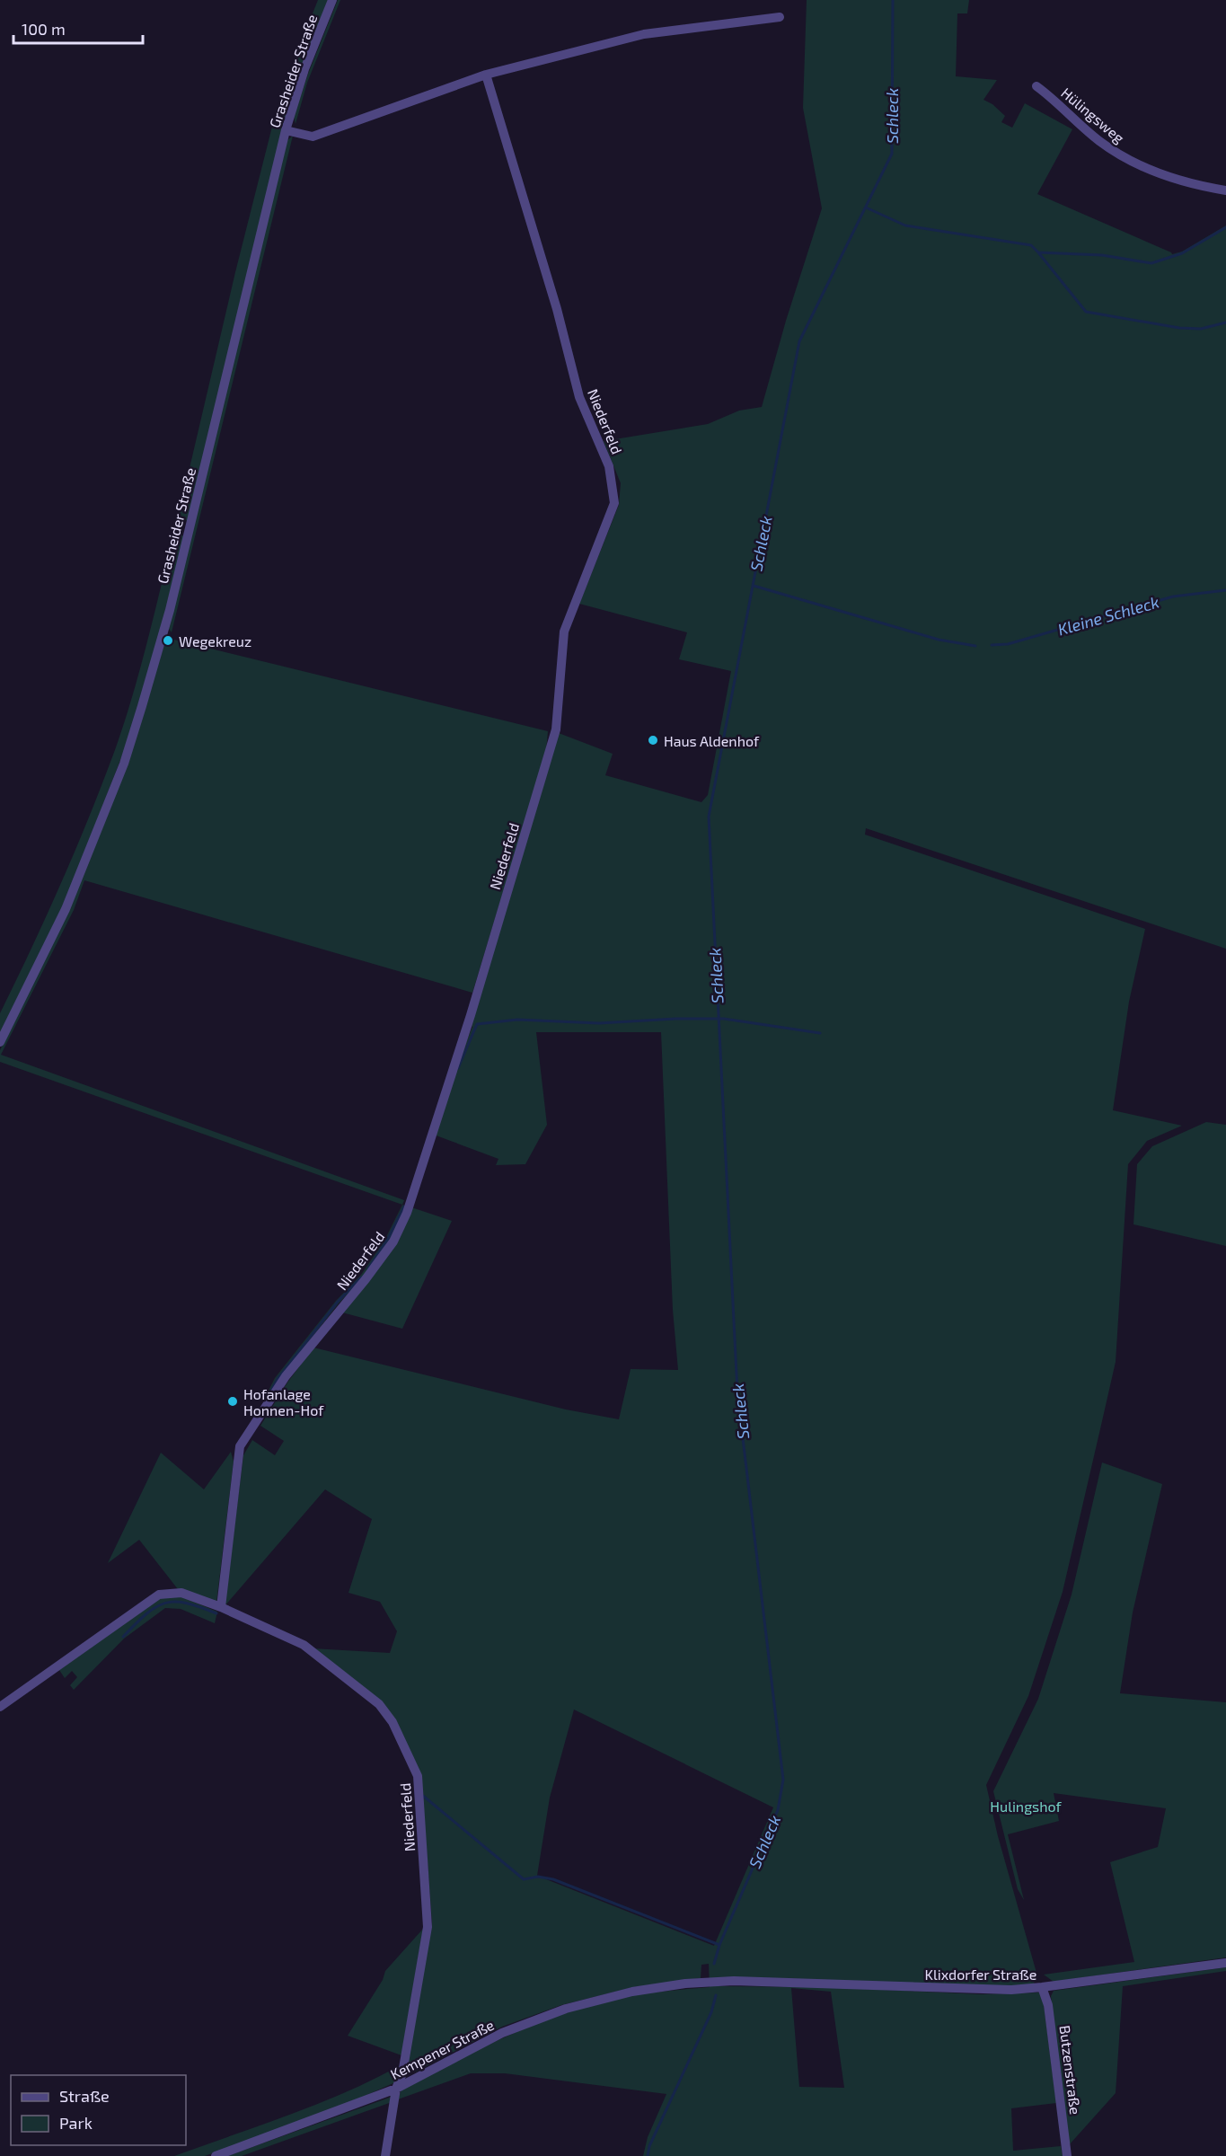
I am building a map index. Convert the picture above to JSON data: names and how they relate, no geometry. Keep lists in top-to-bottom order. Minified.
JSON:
{"streets":{"street":["Grasheider Straße","Hülingsweg","Niederfeld","Klixdorfer Straße","Kempener Straße","Butzenstraße"]},"crossings":[["Niederfeld","Kempener Straße"],["Klixdorfer Straße","Kempener Straße"],["Klixdorfer Straße","Butzenstraße"]],"water":["Schleck","Kleine Schleck"],"parks":["Hulingshof"],"places":["Wegekreuz","Haus Aldenhof","Hofanlage Honnen-Hof"],"legend":["Straße","Park"],"scale_bar":"100 m"}
